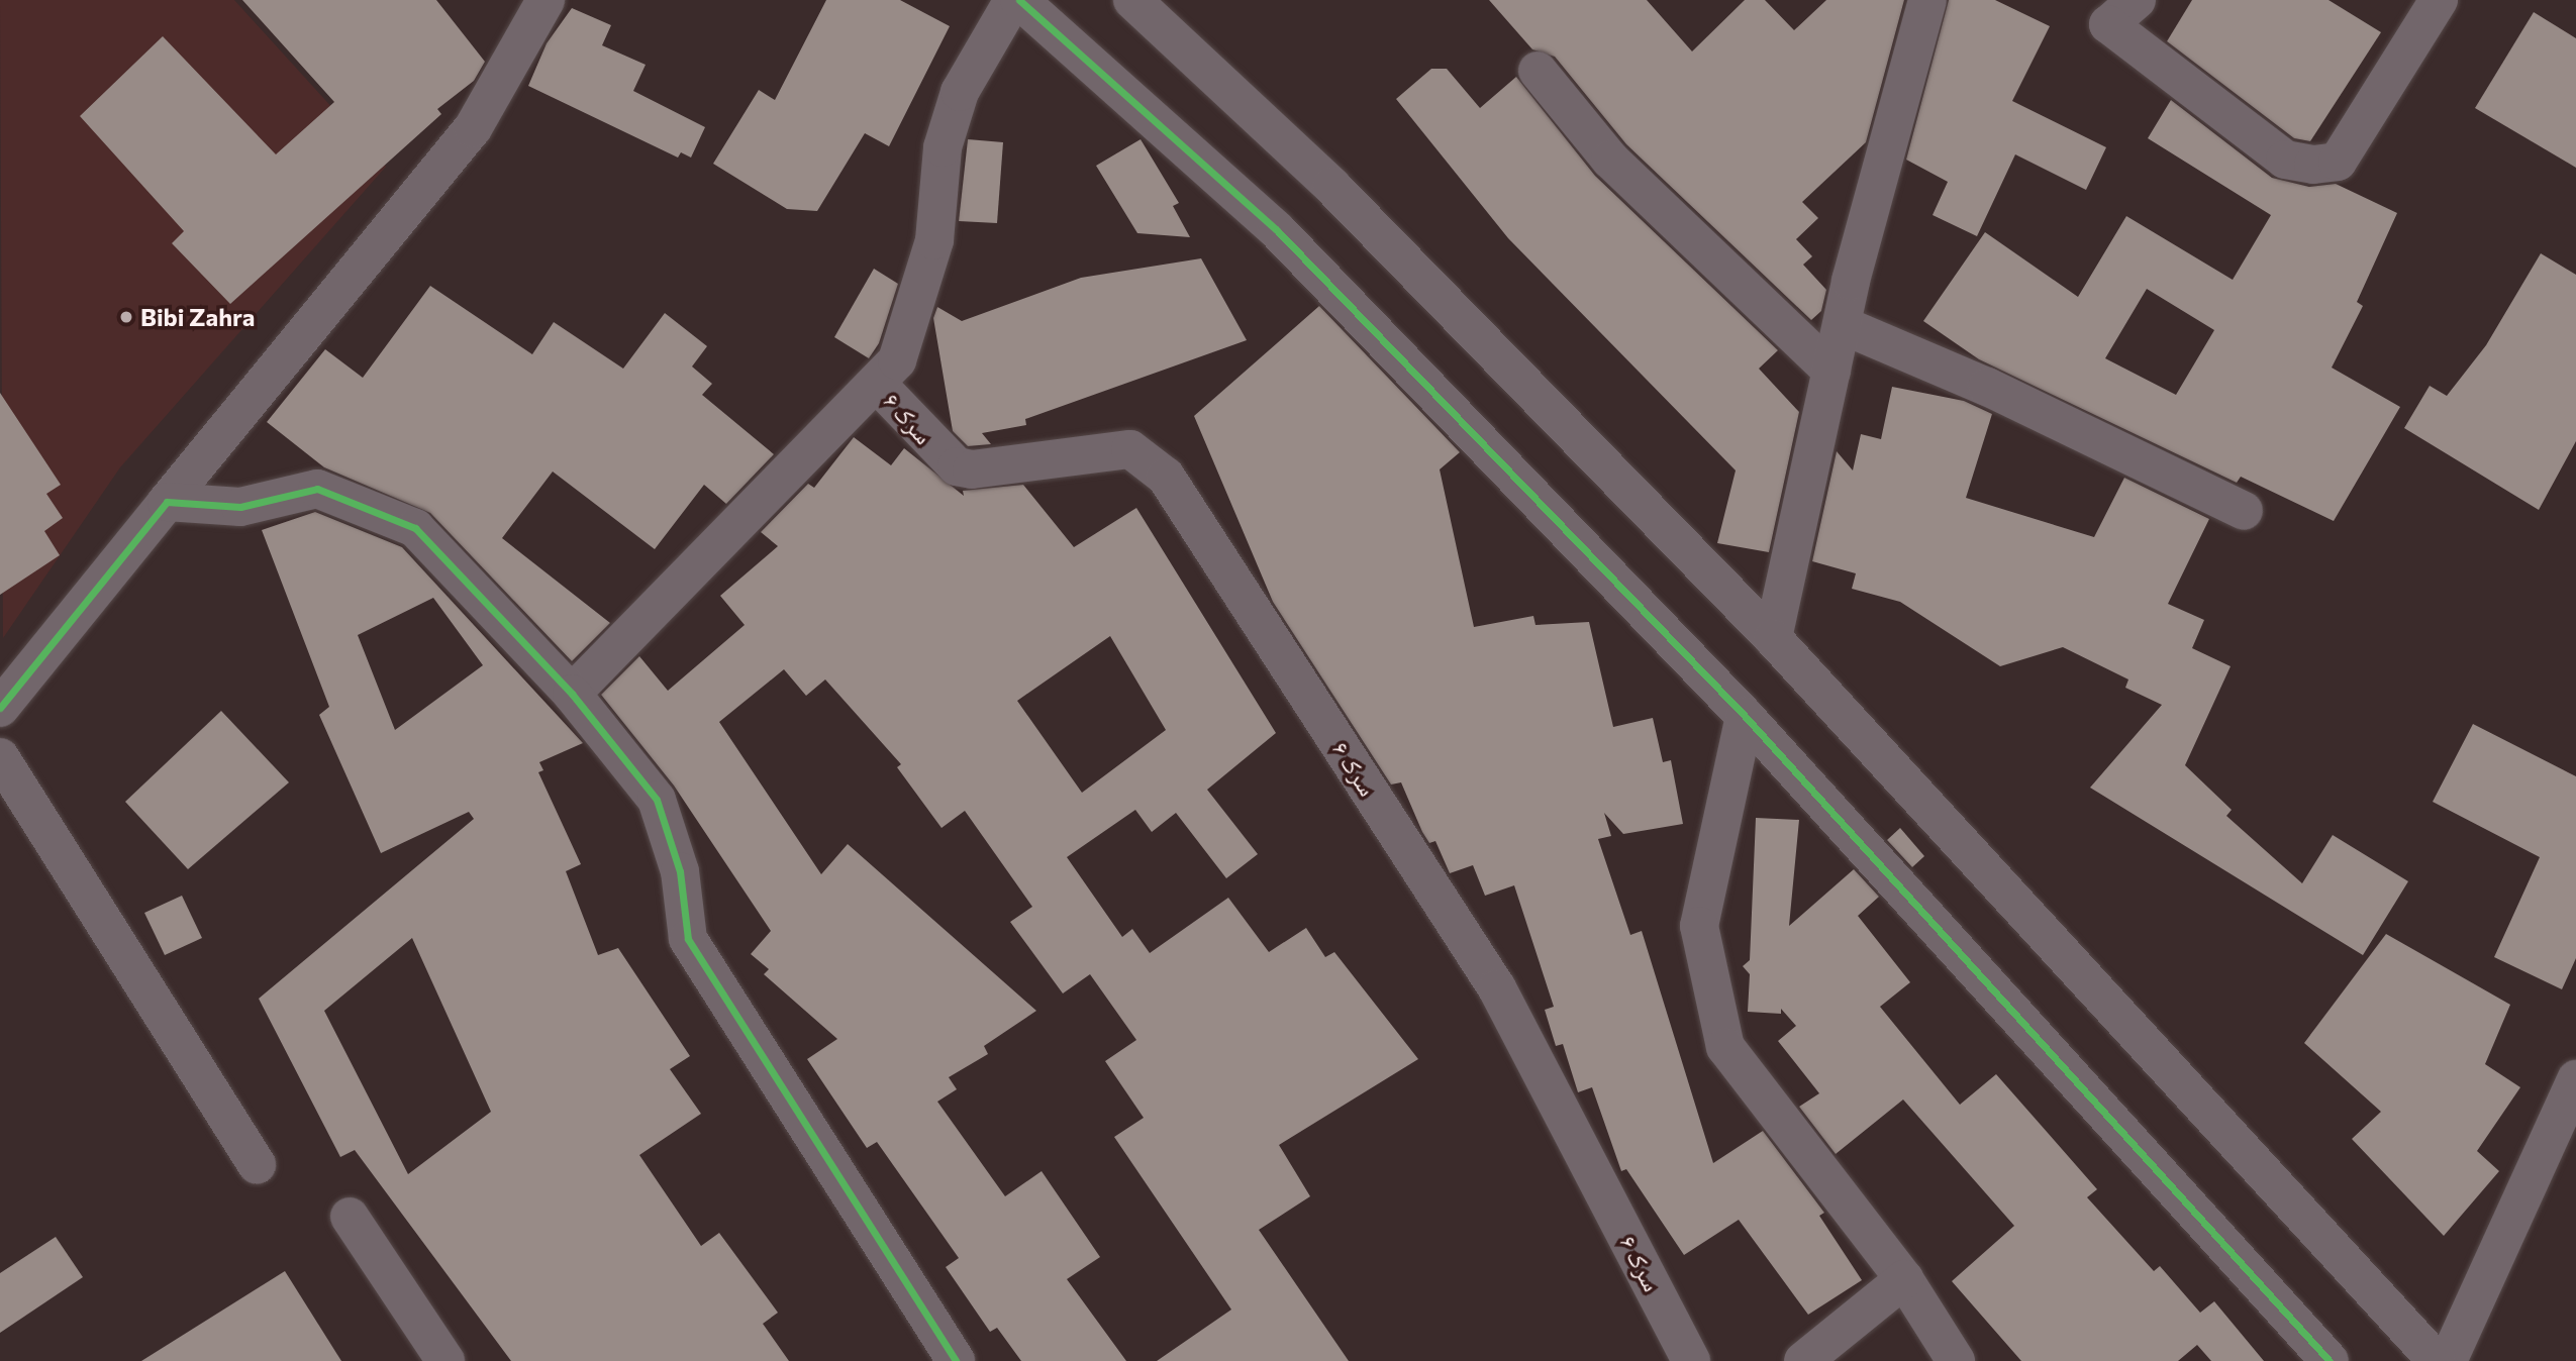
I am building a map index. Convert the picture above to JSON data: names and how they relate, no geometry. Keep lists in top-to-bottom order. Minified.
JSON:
{"streets":{"street":["سرک ۶"]},"places":["Bibi Zahra"]}
